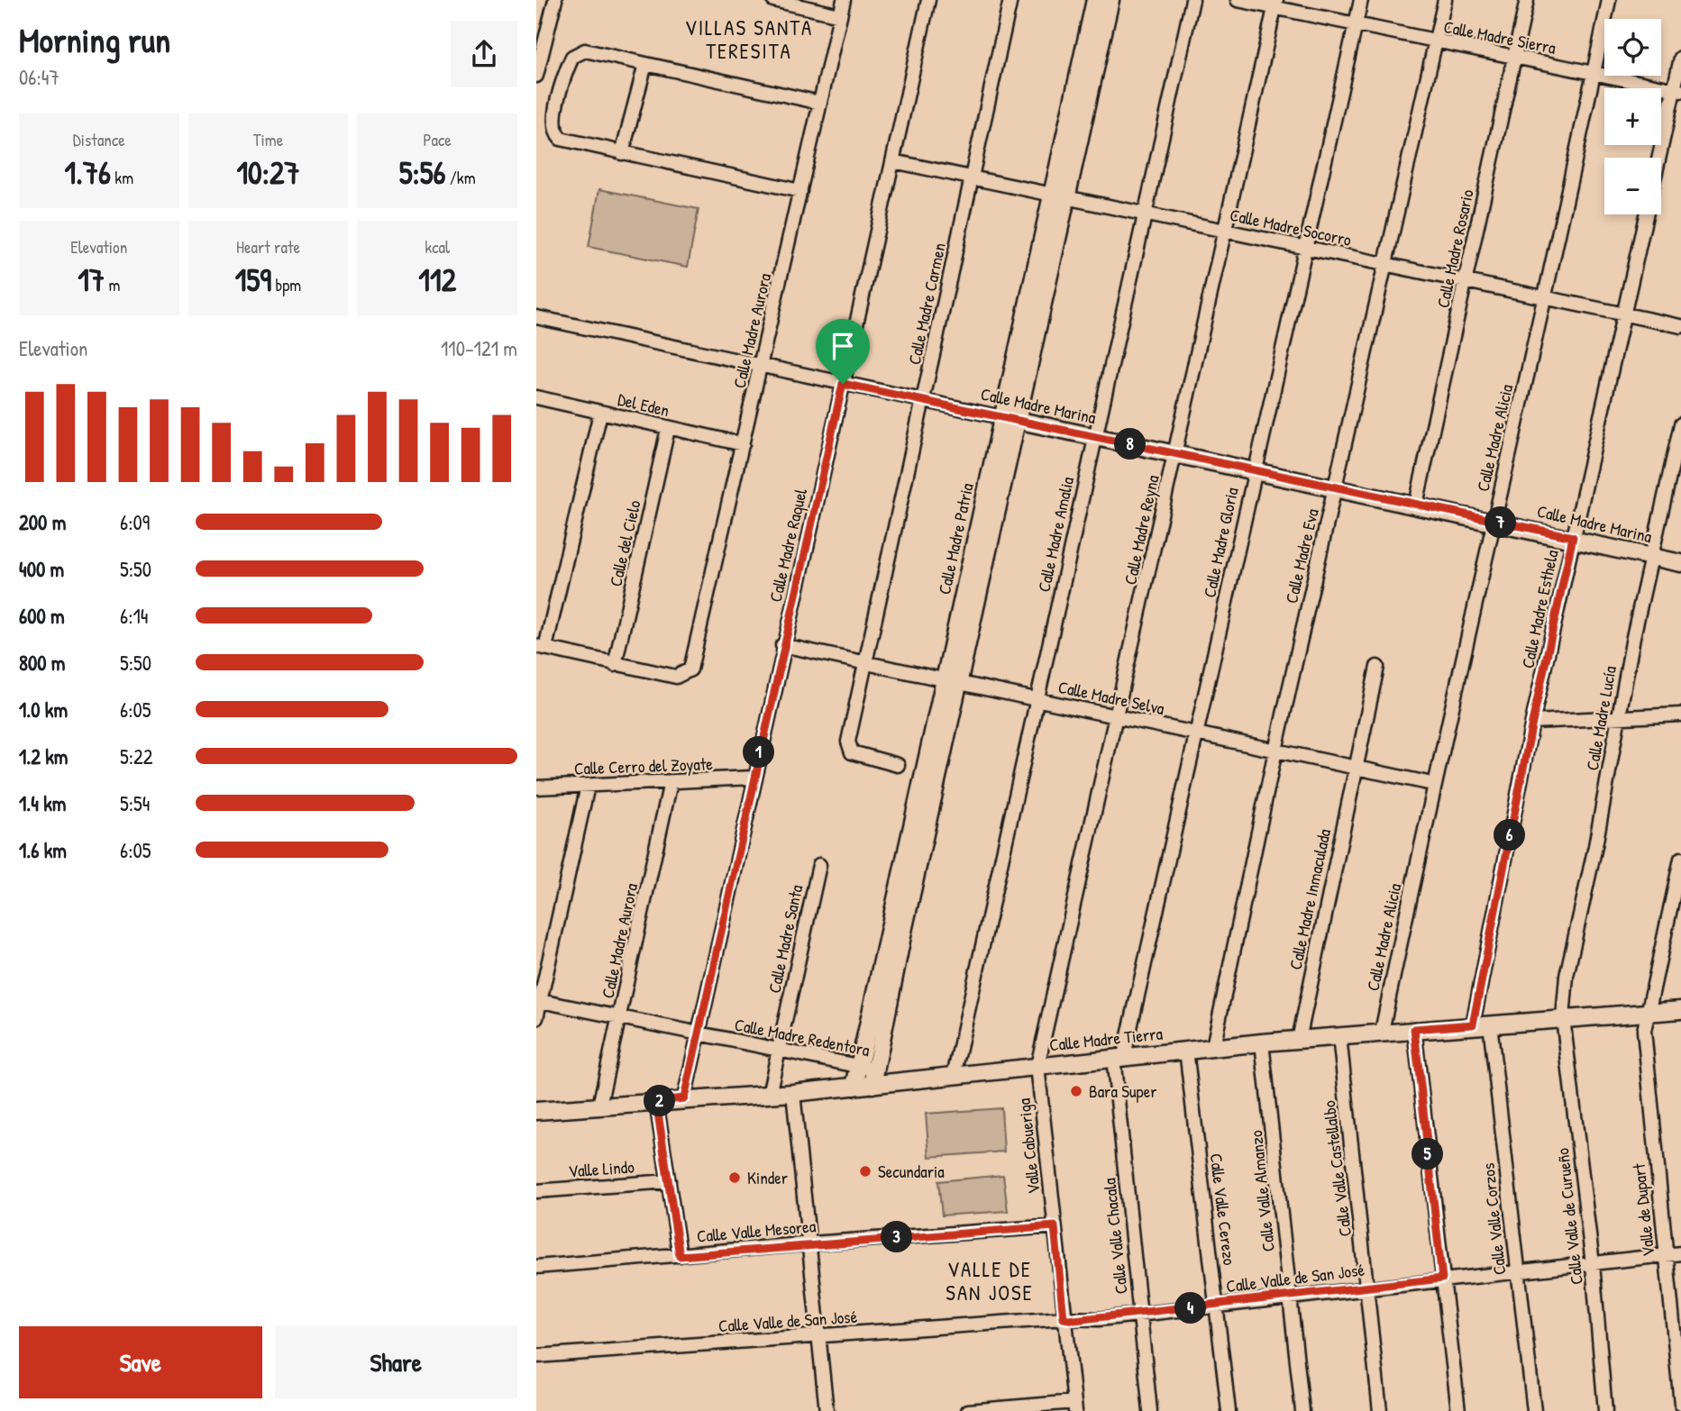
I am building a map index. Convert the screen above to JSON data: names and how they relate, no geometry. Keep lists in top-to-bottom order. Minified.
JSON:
{"streets":{"street":["Calle Madre Sierra","Calle Madre Socorro","Calle Madre Rosario","Calle Madre Carmen","Calle Madre Aurora","Del Eden","Calle Madre Marina","Calle Madre Alicia","Calle Madre Reyna","Calle Madre Amalia","Calle Madre Patria","Calle Madre Gloria","Calle del Cielo","Calle Madre Raquel","Calle Madre Eva","Calle Madre Esthela","Calle Madre Selva","Calle Madre Lucía","Calle Cerro del Zoyate","Calle Madre Inmaculada","Calle Madre Santa","Calle Madre Redentora","Calle Madre Tierra","Valle Cabueriga","Valle Lindo","Calle Valle Castellalbo","Calle Valle Almanzo","Calle Valle Cerezo","Valle de Dupart","Calle Valle de Curueño","Calle Valle Corzos","Calle Valle Mesorea","Calle Valle Chacala","Calle Valle de San José"]},"crossings":[["Calle Madre Sierra","Calle Madre Rosario"],["Calle Madre Sierra","Calle Madre Alicia"],["Calle Madre Sierra","Calle Madre Reyna"],["Calle Madre Sierra","Calle Madre Gloria"],["Calle Madre Sierra","Calle Madre Eva"],["Calle Madre Socorro","Calle Madre Rosario"],["Calle Madre Socorro","Calle Madre Carmen"],["Calle Madre Socorro","Calle Madre Alicia"],["Calle Madre Socorro","Calle Madre Reyna"],["Calle Madre Socorro","Calle Madre Amalia"],["Calle Madre Socorro","Calle Madre Patria"],["Calle Madre Socorro","Calle Madre Gloria"],["Calle Madre Socorro","Calle Madre Raquel"],["Calle Madre Socorro","Calle Madre Eva"],["Calle Madre Socorro","Calle Madre Esthela"],["Calle Madre Rosario","Calle Madre Marina"],["Calle Madre Carmen","Calle Madre Marina"],["Calle Madre Carmen","Calle Madre Selva"],["Calle Madre Aurora","Del Eden"],["Calle Madre Aurora","Calle Madre Marina"],["Calle Madre Aurora","Calle del Cielo"],["Calle Madre Aurora","Calle Cerro del Zoyate"],["Calle Madre Aurora","Calle Madre Redentora"],["Calle Madre Aurora","Calle Madre Tierra"],["Del Eden","Calle del Cielo"],["Calle Madre Marina","Calle Madre Alicia"],["Calle Madre Marina","Calle Madre Reyna"],["Calle Madre Marina","Calle Madre Amalia"],["Calle Madre Marina","Calle Madre Patria"],["Calle Madre Marina","Calle Madre Gloria"],["Calle Madre Marina","Calle Madre Raquel"],["Calle Madre Marina","Calle Madre Eva"],["Calle Madre Marina","Calle Madre Esthela"],["Calle Madre Marina","Calle Madre Lucía"],["Calle Madre Alicia","Calle Madre Selva"],["Calle Madre Alicia","Calle Madre Tierra"],["Calle Madre Reyna","Calle Madre Selva"],["Calle Madre Reyna","Calle Madre Tierra"],["Calle Madre Reyna","Valle Cabueriga"],["Calle Madre Amalia","Calle Madre Selva"],["Calle Madre Amalia","Calle Madre Tierra"],["Calle Madre Patria","Calle Madre Selva"],["Calle Madre Patria","Calle Madre Redentora"],["Calle Madre Patria","Calle Madre Tierra"],["Calle Madre Gloria","Calle Madre Selva"],["Calle Madre Gloria","Calle Madre Tierra"],["Calle Madre Gloria","Calle Valle Chacala"],["Calle Madre Raquel","Calle Madre Selva"],["Calle Madre Raquel","Calle Cerro del Zoyate"],["Calle Madre Raquel","Calle Madre Redentora"],["Calle Madre Raquel","Calle Madre Tierra"],["Calle Madre Eva","Calle Madre Selva"],["Calle Madre Eva","Calle Madre Tierra"],["Calle Madre Esthela","Calle Madre Tierra"],["Calle Madre Selva","Calle Madre Inmaculada"],["Calle Madre Lucía","Calle Madre Tierra"],["Calle Madre Lucía","Calle Valle de Curueño"],["Calle Madre Inmaculada","Calle Madre Tierra"],["Calle Madre Santa","Calle Madre Redentora"],["Calle Madre Santa","Calle Madre Tierra"],["Calle Madre Redentora","Calle Madre Tierra"],["Calle Madre Tierra","Valle Cabueriga"],["Calle Madre Tierra","Calle Valle Castellalbo"],["Calle Madre Tierra","Calle Valle Almanzo"],["Calle Madre Tierra","Calle Valle Cerezo"],["Calle Madre Tierra","Valle de Dupart"],["Calle Madre Tierra","Calle Valle de Curueño"],["Calle Madre Tierra","Calle Valle Corzos"],["Calle Madre Tierra","Calle Valle Chacala"],["Valle Cabueriga","Calle Valle Mesorea"],["Valle Cabueriga","Calle Valle de San José"],["Calle Valle Castellalbo","Calle Valle de San José"],["Calle Valle Almanzo","Calle Valle de San José"],["Calle Valle Cerezo","Calle Valle de San José"],["Valle de Dupart","Calle Valle de San José"],["Calle Valle de Curueño","Calle Valle de San José"],["Calle Valle Corzos","Calle Valle de San José"],["Calle Valle Chacala","Calle Valle de San José"]],"districts":["VILLAS SANTA TERESITA","VALLE DE SAN JOSE"],"places":["Bara Super","Secundaria","Kinder"],"page":{"heading":["Morning run","06:47"],"map_buttons":["+","−"],"stats":[["Distance","1.76 km"],["Time","10:27"],["Pace","5:56 /km"],["Elevation","17 m"],["Heart rate","159 bpm"],["kcal","112"]],"chart":["Elevation","110–121 m"],"pins":["8","7","1","6","2","5","3","4"],"list":[{"name":"200 m","note":"6:09"},{"name":"400 m","note":"5:50"},{"name":"600 m","note":"6:14"},{"name":"800 m","note":"5:50"},{"name":"1.0 km","note":"6:05"},{"name":"1.2 km","note":"5:22"},{"name":"1.4 km","note":"5:54"},{"name":"1.6 km","note":"6:05"}],"buttons":["Save","Share"]}}
